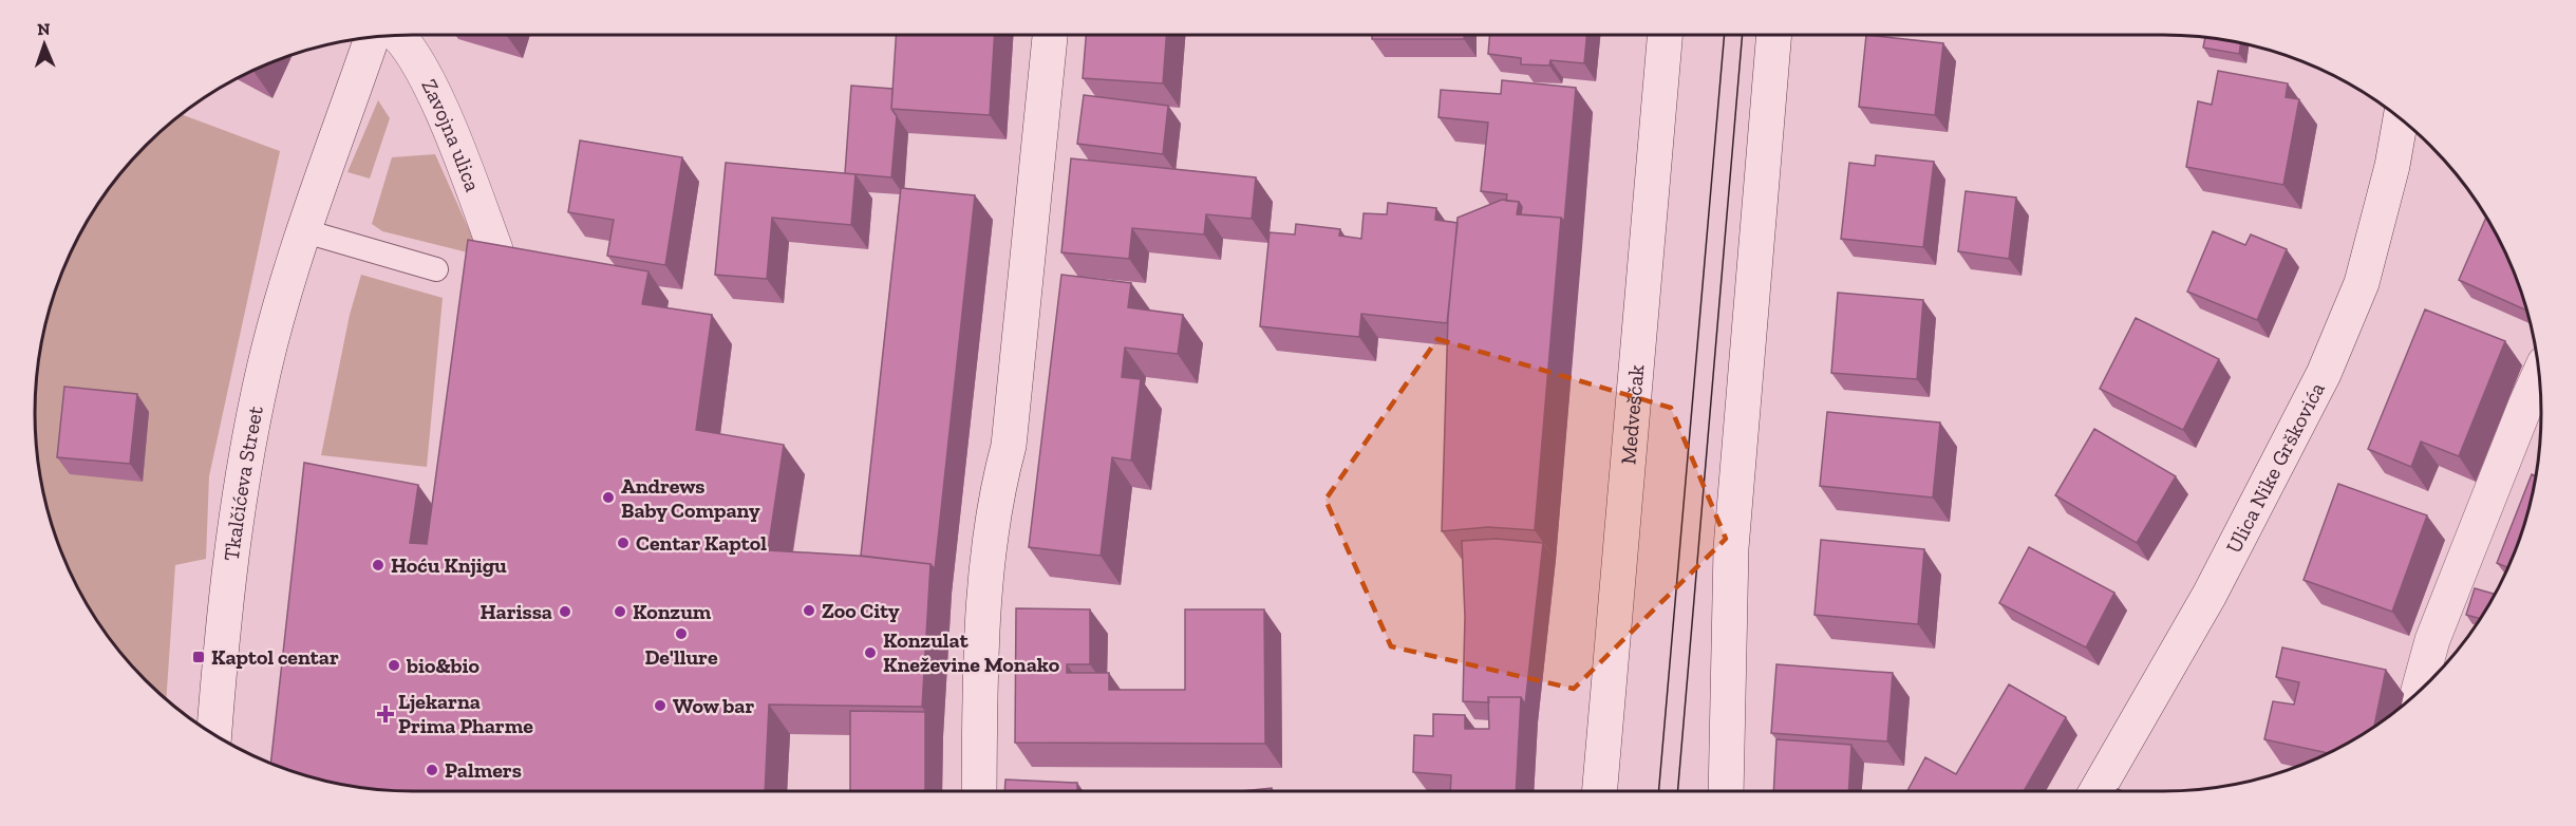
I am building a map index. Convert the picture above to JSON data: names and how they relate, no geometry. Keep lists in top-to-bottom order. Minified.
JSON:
{"streets":{"street":["Zavojna ulica","Medveščak","Ulica Nike Grškovića","Tkalčićeva Street"]},"places":{"other":["Andrews Baby Company","Centar Kaptol","Hoću Knjigu","Zoo City","Harissa","Konzum","De'llure","Konzulat Kneževine Monako","bio&bio","Wow bar","Palmers"],"transit":["Kaptol centar"],"health":["Ljekarna Prima Pharme"]},"north":"top"}
